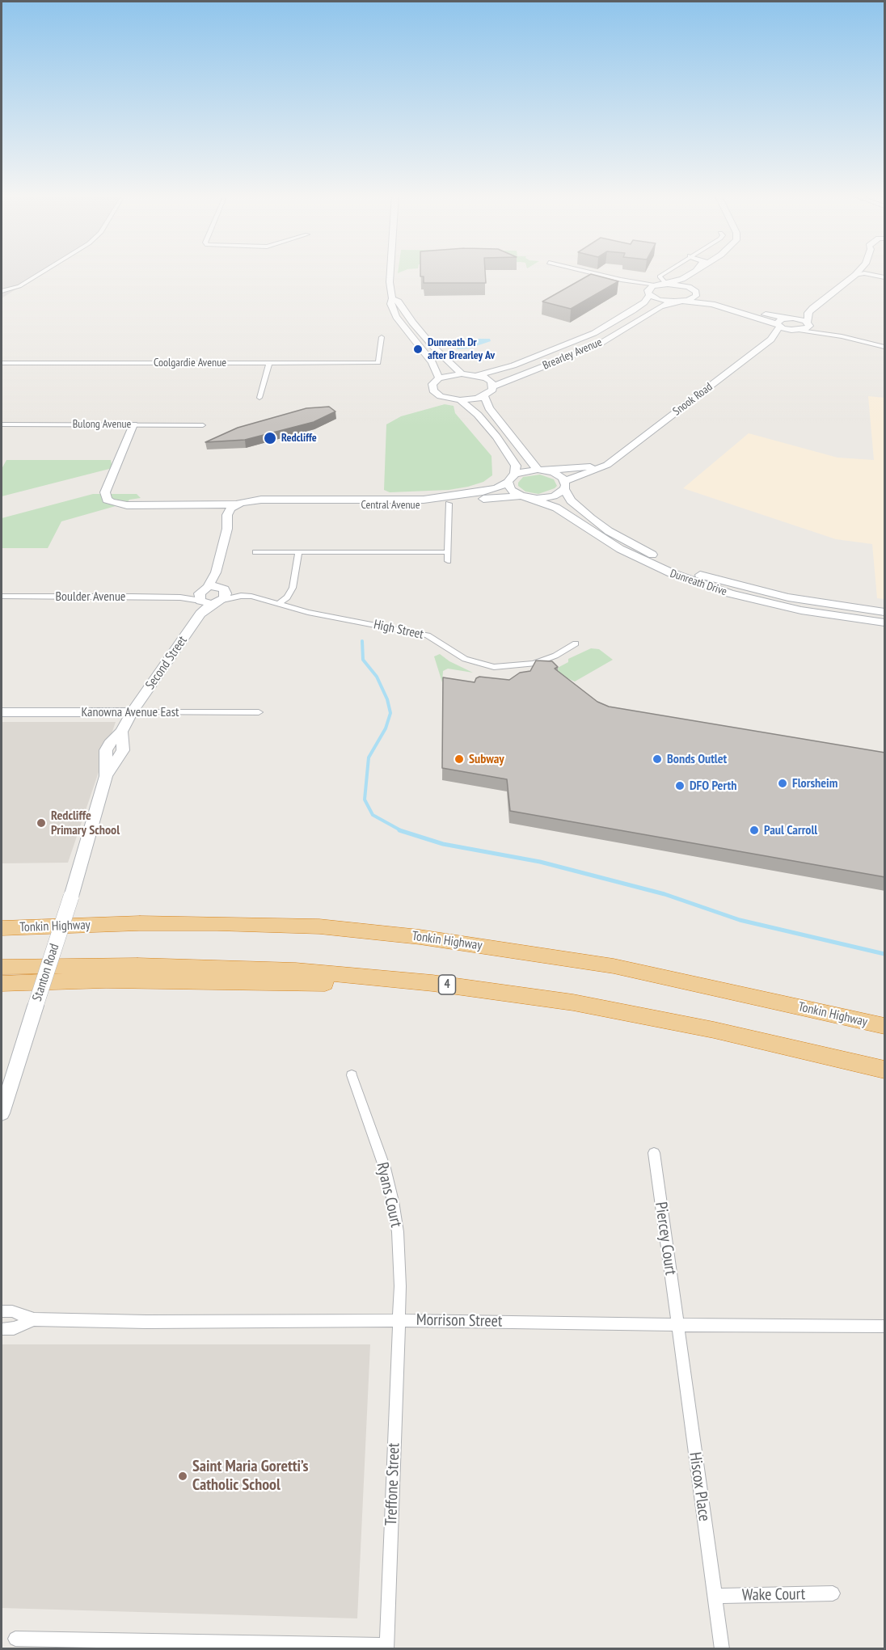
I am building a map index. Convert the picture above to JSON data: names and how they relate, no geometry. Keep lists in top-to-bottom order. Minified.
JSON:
{"streets":{"highway":["Tonkin Highway","4"],"main road":["Brearley Avenue","Snook Road","Central Avenue","Dunreath Drive","Second Street","Kanowna Avenue East","Stanton Road"],"street":["Coolgardie Avenue","Bulong Avenue","Boulder Avenue","High Street","Ryans Court","Piercey Court","Morrison Street","Treffone Street","Hiscox Place","Wake Court"]},"crossings":[["Snook Road","Central Avenue"],["Snook Road","Dunreath Drive"],["Bulong Avenue","Central Avenue"],["Central Avenue","Dunreath Drive"],["Central Avenue","Second Street"],["Boulder Avenue","High Street"],["Boulder Avenue","Second Street"],["High Street","Second Street"],["Second Street","Kanowna Avenue East"],["Second Street","Stanton Road"],["Kanowna Avenue East","Stanton Road"],["Ryans Court","Morrison Street"],["Ryans Court","Treffone Street"],["Piercey Court","Morrison Street"],["Piercey Court","Hiscox Place"],["Morrison Street","Treffone Street"],["Morrison Street","Hiscox Place"],["Hiscox Place","Wake Court"]],"places":["Dunreath Dr after Brearley Av","Redcliffe","Subway","Bonds Outlet","Florsheim","DFO Perth","Redcliffe Primary School","Paul Carroll","Saint Maria Goretti’s Catholic School"]}
